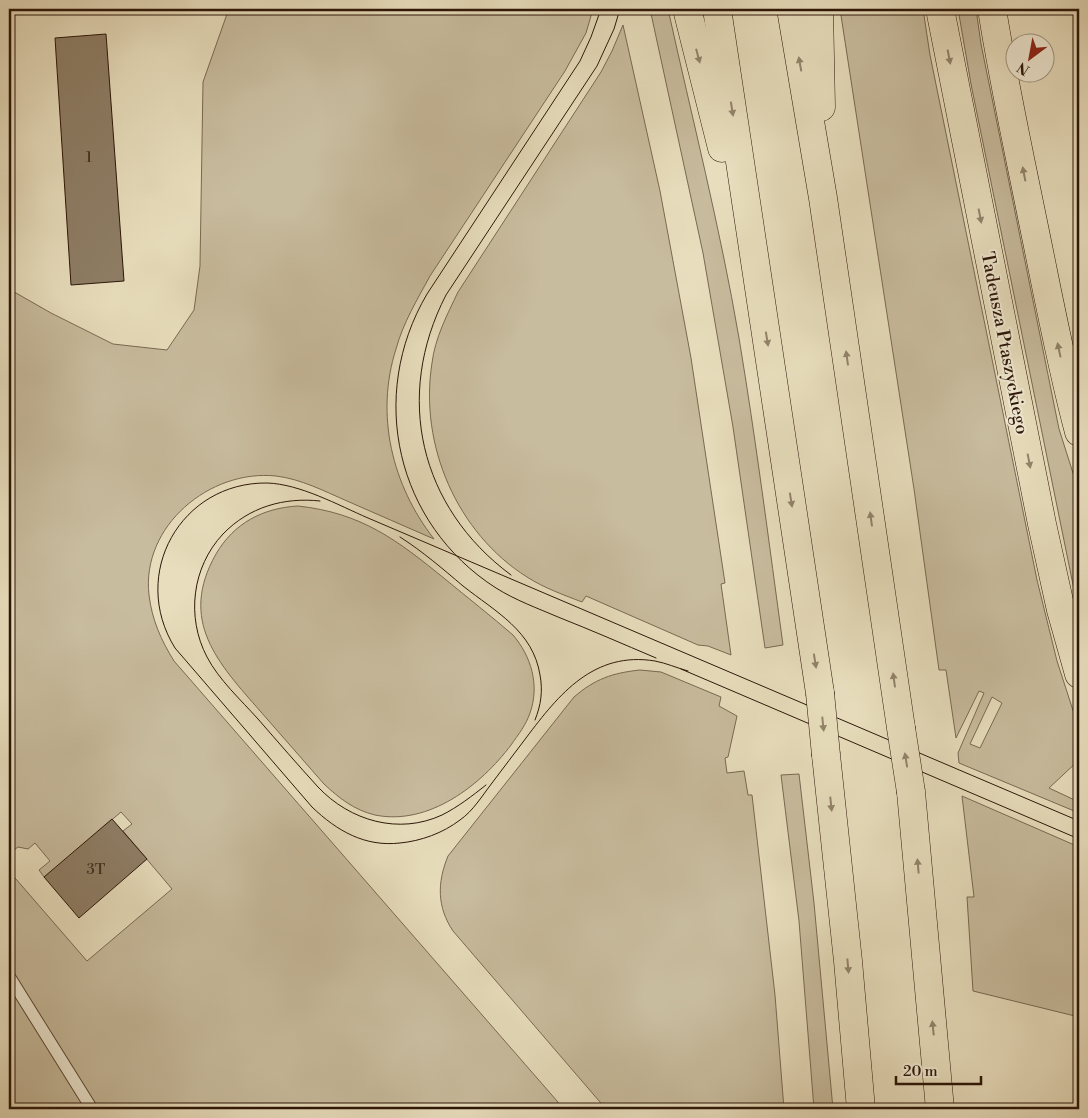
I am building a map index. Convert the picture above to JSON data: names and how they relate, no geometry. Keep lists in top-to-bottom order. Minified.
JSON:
{"streets":{"main road":["Tadeusza Ptaszyckiego"]},"house_numbers":["1","3T"],"scale_bar":"20 m","north":"bottom left"}
